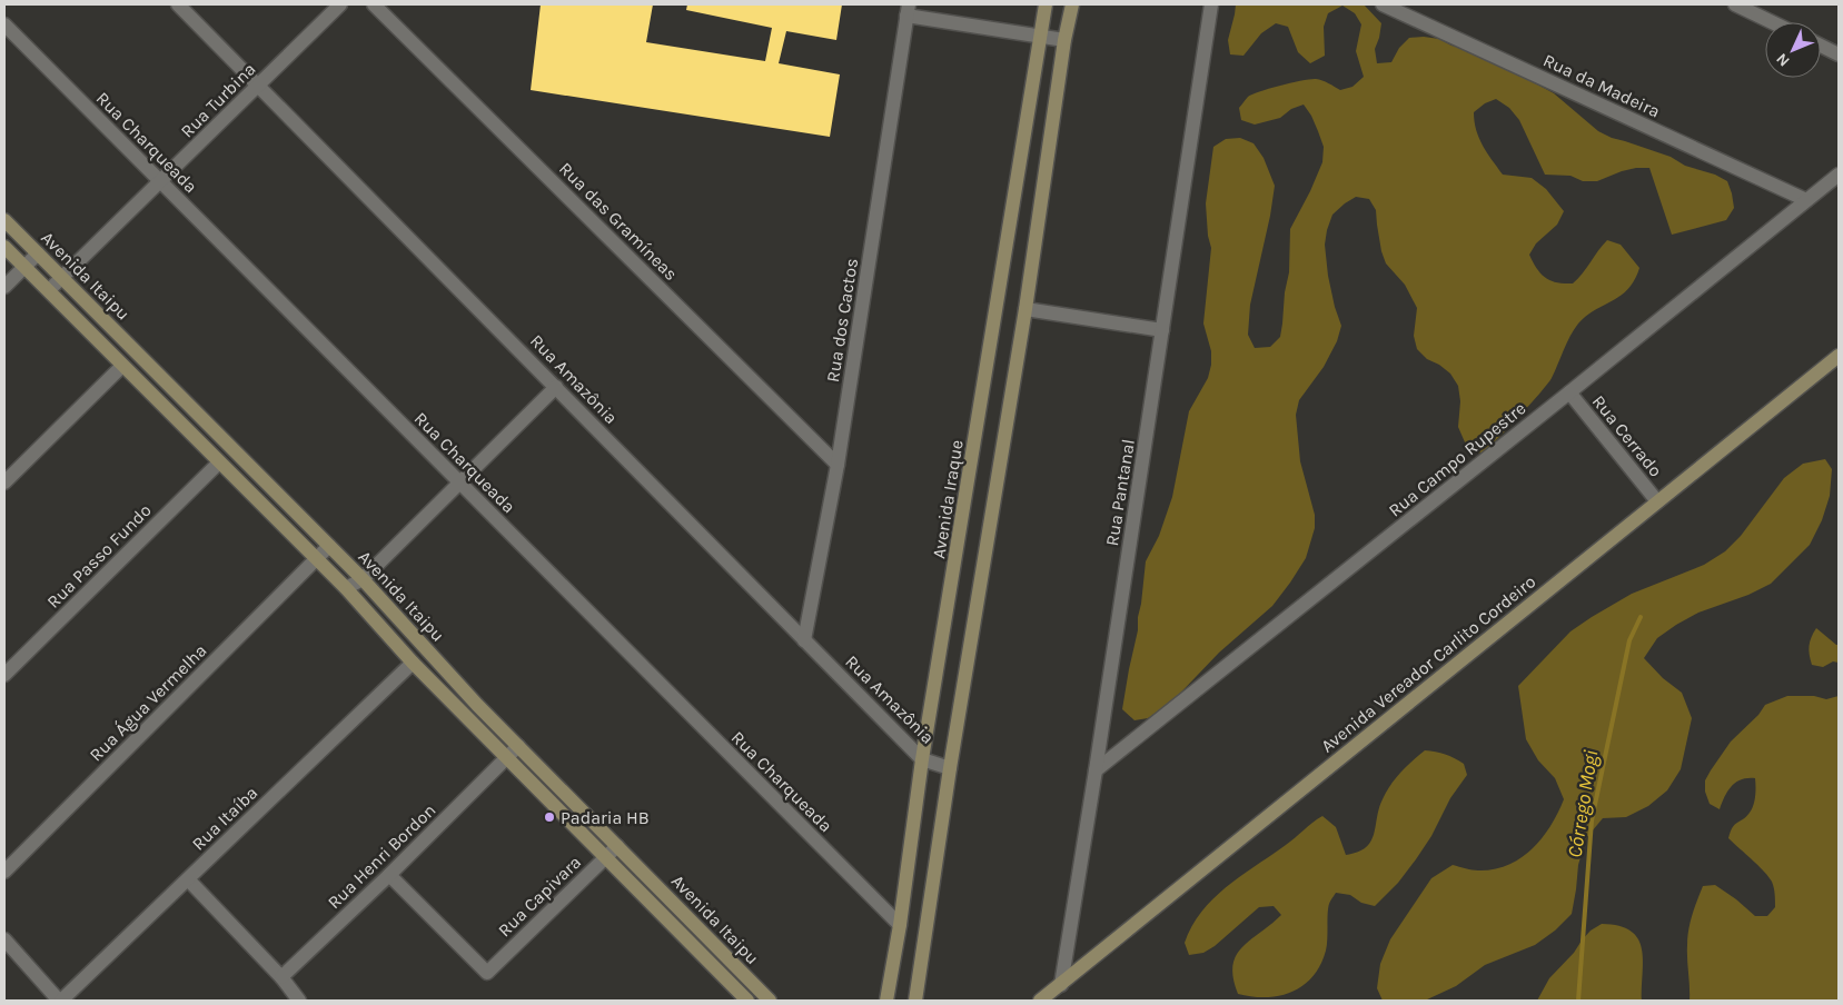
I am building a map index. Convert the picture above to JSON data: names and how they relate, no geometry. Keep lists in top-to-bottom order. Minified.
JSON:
{"streets":{"street":["Rua da Madeira","Rua Turbina","Rua Charqueada","Rua das Gramíneas","Avenida Itaipu","Rua dos Cactos","Rua Amazônia","Rua Cerrado","Rua Campo Rupestre","Rua Pantanal","Avenida Iraque","Rua Passo Fundo","Avenida Vereador Carlito Cordeiro","Rua Água Vermelha","Rua Itaíba","Rua Henri Bordon","Rua Capivara"]},"crossings":[["Rua da Madeira","Rua Campo Rupestre"],["Rua Turbina","Rua Charqueada"],["Rua Turbina","Avenida Itaipu"],["Rua Turbina","Rua Amazônia"],["Rua Charqueada","Avenida Iraque"],["Rua das Gramíneas","Rua dos Cactos"],["Avenida Itaipu","Rua Passo Fundo"],["Avenida Itaipu","Rua Água Vermelha"],["Avenida Itaipu","Rua Itaíba"],["Avenida Itaipu","Rua Henri Bordon"],["Avenida Itaipu","Rua Capivara"],["Rua dos Cactos","Rua Amazônia"],["Rua Amazônia","Avenida Iraque"],["Rua Cerrado","Rua Campo Rupestre"],["Rua Cerrado","Avenida Vereador Carlito Cordeiro"],["Rua Campo Rupestre","Rua Pantanal"],["Rua Pantanal","Avenida Vereador Carlito Cordeiro"],["Rua Henri Bordon","Rua Capivara"]],"water":["Córrego Mogi"],"places":["Padaria HB"],"north":"bottom left"}
